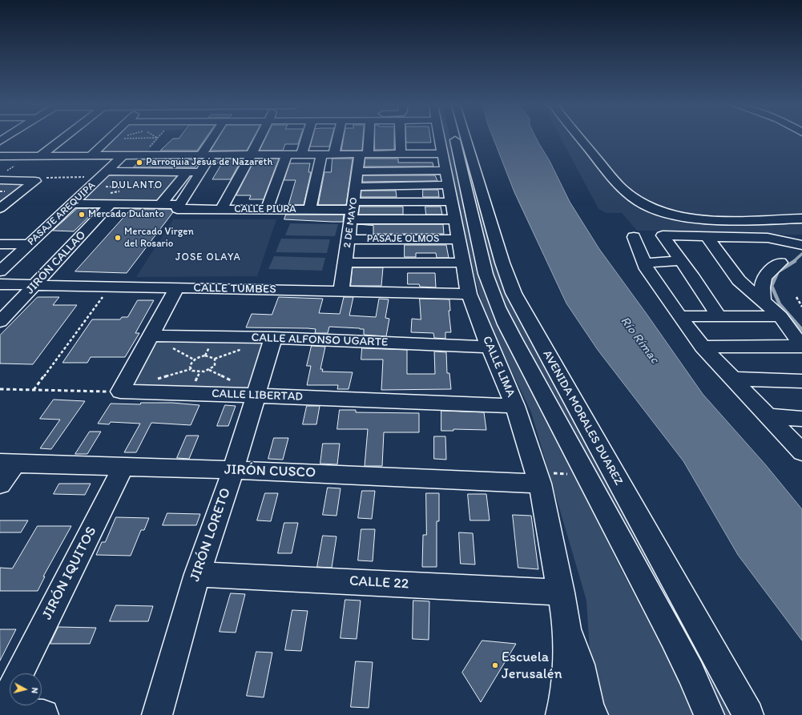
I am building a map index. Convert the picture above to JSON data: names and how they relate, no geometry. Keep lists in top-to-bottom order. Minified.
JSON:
{"streets":{"main road":["CALLE PIURA","PASAJE AREQUIPA","2 DE MAYO","PASAJE OLMOS","JIRÓN CALLAO","CALLE TUMBES","CALLE ALFONSO UGARTE","CALLE LIMA","CALLE LIBERTAD","AVENIDA MORALES DUAREZ","JIRÓN CUSCO","JIRÓN LORETO","JIRÓN IQUITOS","CALLE 22"]},"crossings":[["CALLE PIURA","PASAJE AREQUIPA"],["CALLE PIURA","2 DE MAYO"],["CALLE PIURA","JIRÓN CALLAO"],["2 DE MAYO","PASAJE OLMOS"],["2 DE MAYO","CALLE TUMBES"],["PASAJE OLMOS","CALLE LIMA"],["JIRÓN CALLAO","CALLE TUMBES"],["CALLE TUMBES","CALLE LIMA"],["CALLE ALFONSO UGARTE","CALLE LIMA"],["CALLE ALFONSO UGARTE","JIRÓN LORETO"],["CALLE LIMA","CALLE LIBERTAD"],["CALLE LIMA","JIRÓN CUSCO"],["CALLE LIMA","CALLE 22"],["CALLE LIBERTAD","JIRÓN LORETO"],["JIRÓN CUSCO","JIRÓN LORETO"],["JIRÓN CUSCO","JIRÓN IQUITOS"],["JIRÓN LORETO","CALLE 22"]],"districts":["DULANTO","JOSE OLAYA"],"water":["Río Rímac"],"places":["Parroquia Jesús de Nazareth","Mercado Dulanto","Mercado Virgen del Rosario","Escuela Jerusalén"],"north":"right"}
